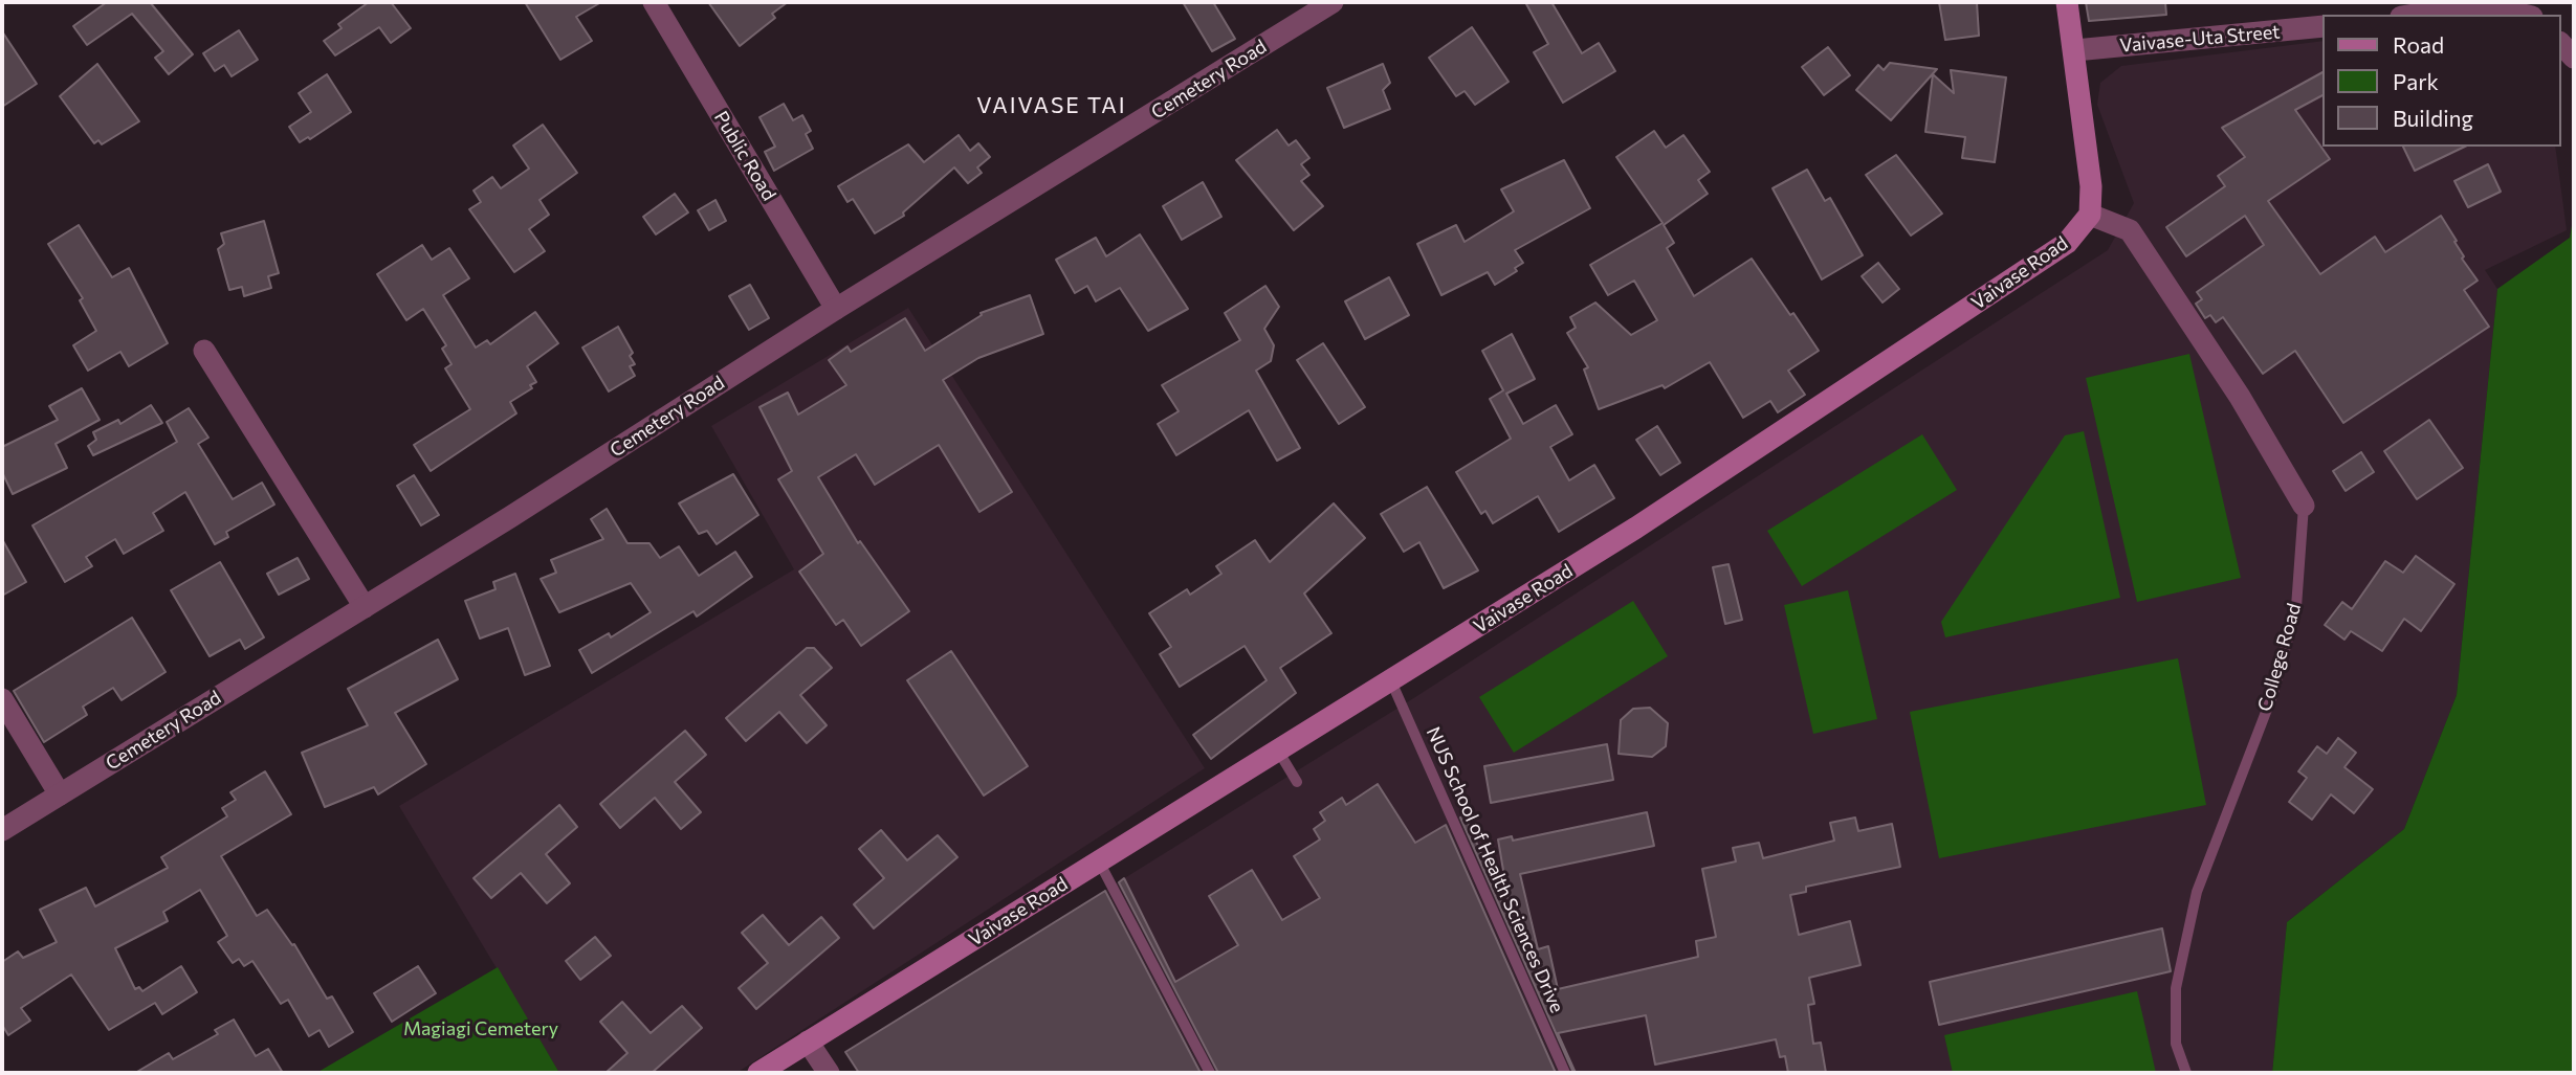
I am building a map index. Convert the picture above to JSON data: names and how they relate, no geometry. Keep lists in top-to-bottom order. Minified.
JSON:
{"streets":{"main road":["Vaivase Road"],"street":["Vaivase-Uta Street","Cemetery Road","Public Road","College Road"],"lane":["NUS School of Health Sciences Drive"]},"crossings":[["Cemetery Road","Public Road"],["Vaivase Road","College Road"],["Vaivase Road","NUS School of Health Sciences Drive"]],"districts":["VAIVASE TAI"],"parks":["Magiagi Cemetery"],"legend":["Road","Park","Building"]}
